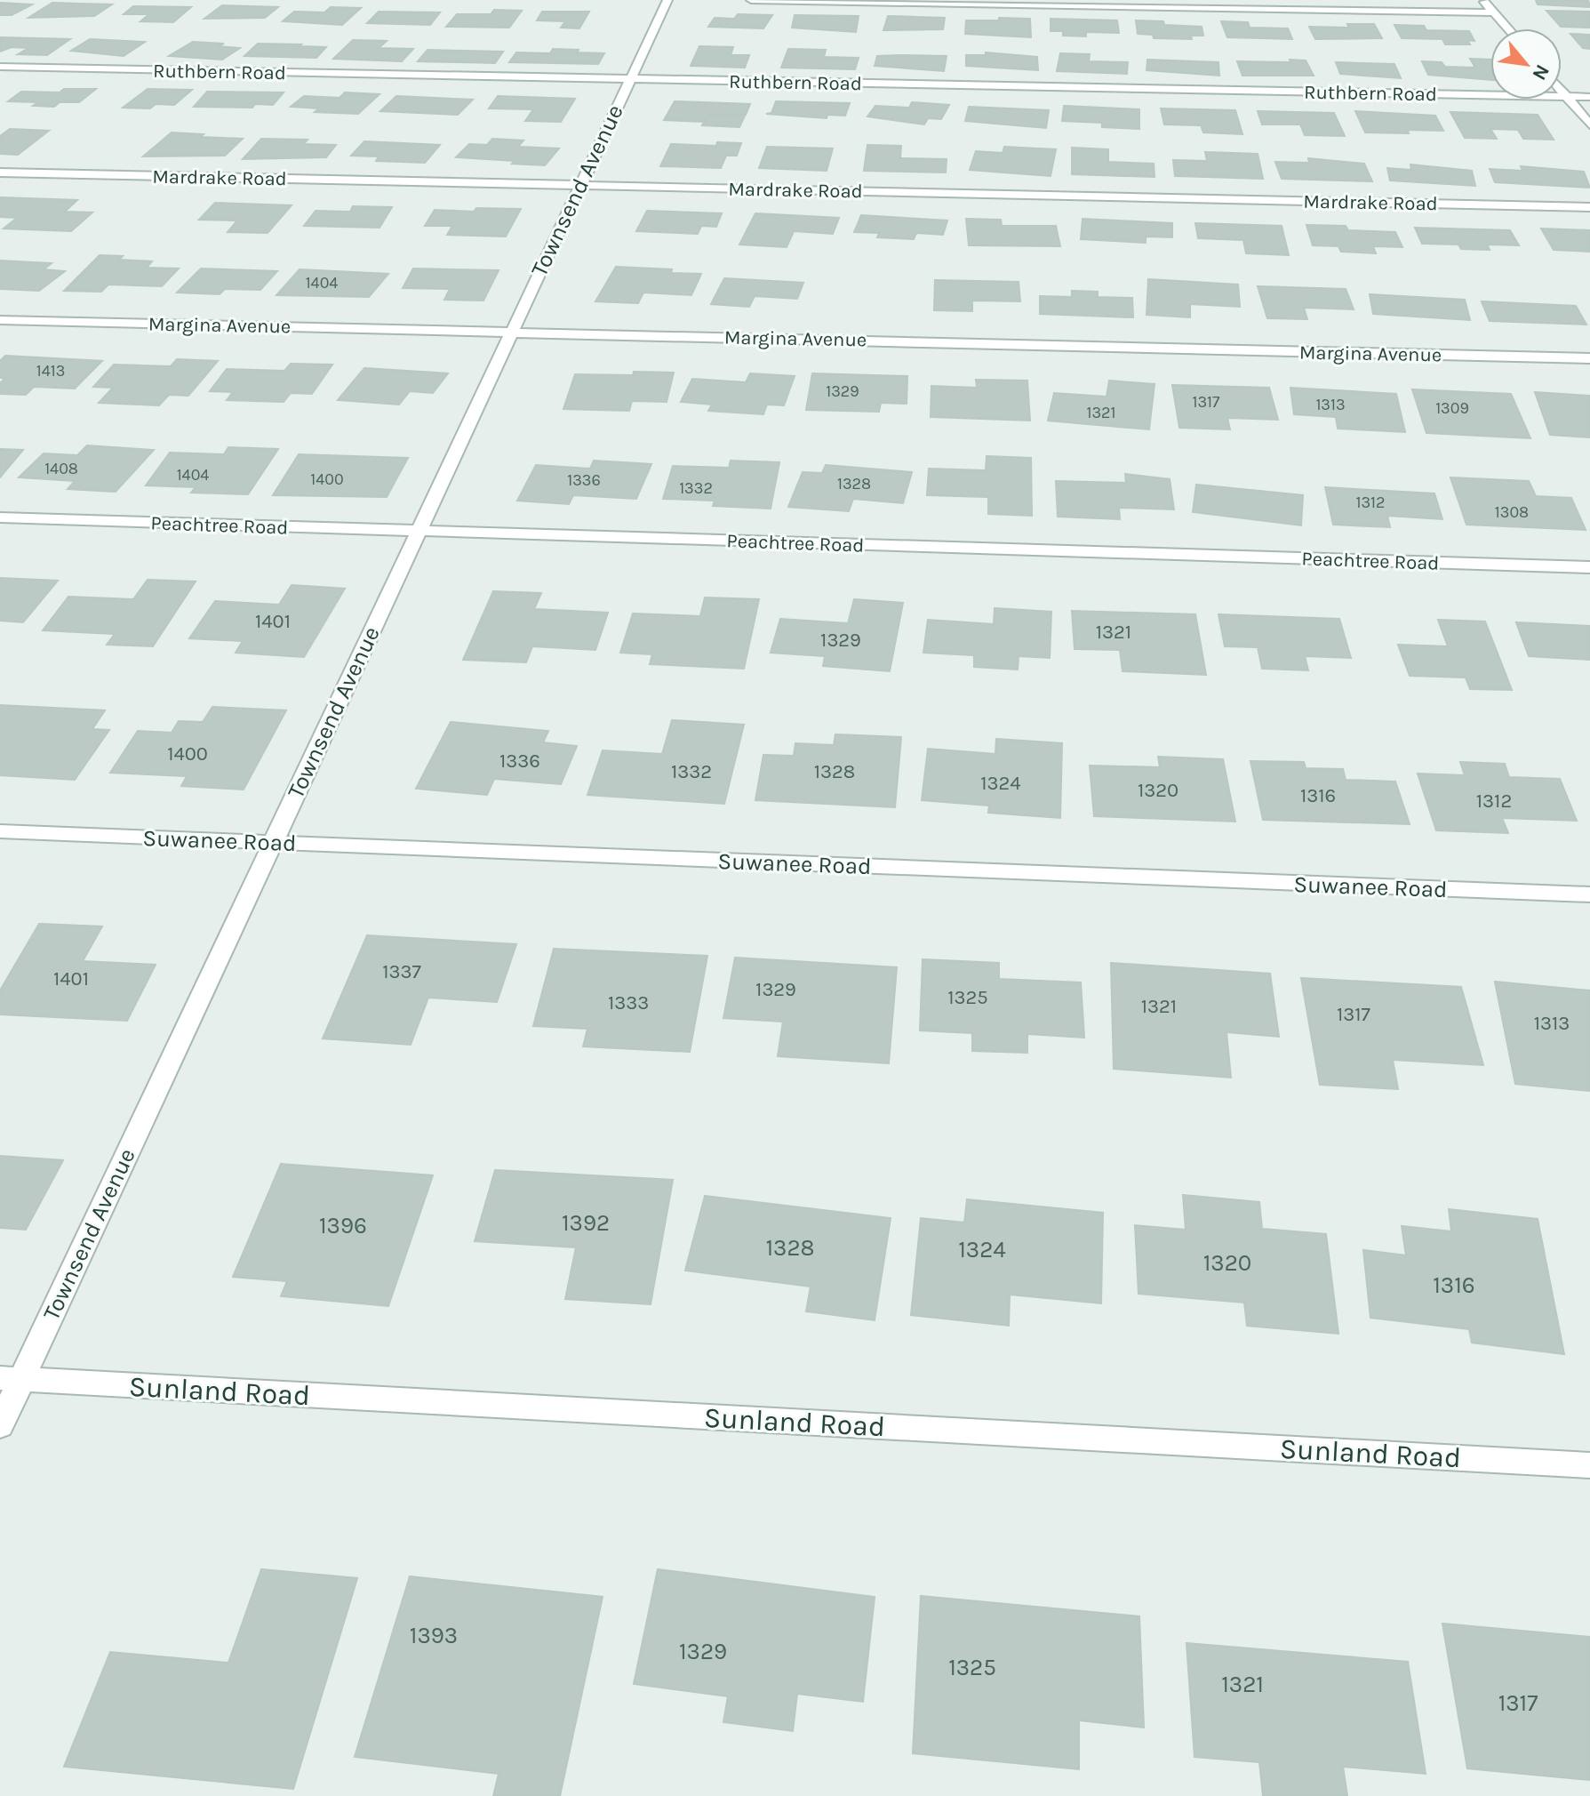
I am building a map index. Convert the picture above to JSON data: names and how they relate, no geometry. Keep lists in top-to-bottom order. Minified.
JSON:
{"streets":{"street":["Ruthbern Road","Mardrake Road","Townsend Avenue","Margina Avenue","Peachtree Road","Suwanee Road","Sunland Road"]},"crossings":[["Ruthbern Road","Townsend Avenue"],["Mardrake Road","Townsend Avenue"],["Townsend Avenue","Margina Avenue"],["Townsend Avenue","Peachtree Road"],["Townsend Avenue","Suwanee Road"],["Townsend Avenue","Sunland Road"]],"house_numbers":["1404","1413","1329","1317","1313","1309","1321","1408","1404","1400","1336","1328","1332","1312","1308","1401","1321","1329","1400","1336","1332","1328","1324","1320","1316","1312","1337","1401","1329","1325","1333","1321","1317","1313","1392","1396","1328","1324","1320","1316","1393","1329","1325","1321","1317"],"north":"bottom right"}
